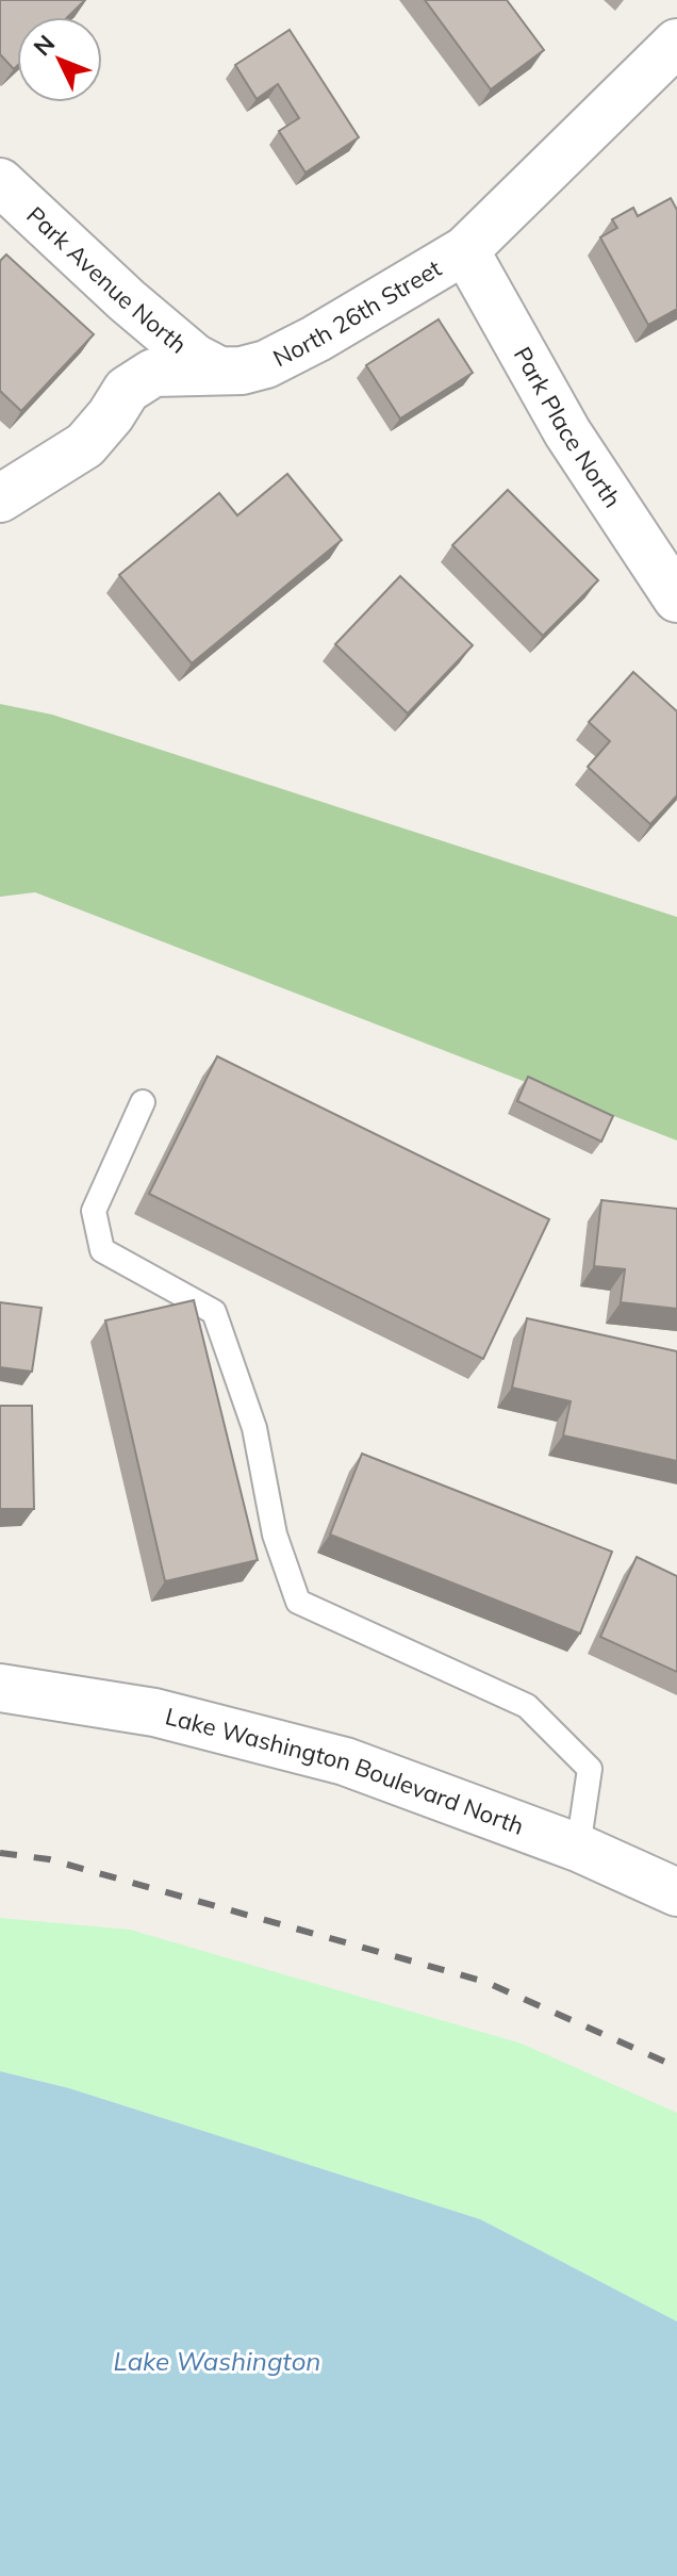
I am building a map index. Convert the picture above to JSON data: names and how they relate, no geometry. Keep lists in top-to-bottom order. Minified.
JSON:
{"streets":{"street":["Park Avenue North","North 26th Street","Park Place North","Lake Washington Boulevard North"]},"crossings":[["Park Avenue North","North 26th Street"],["North 26th Street","Park Place North"]],"water":["Lake Washington"],"north":"top left"}
